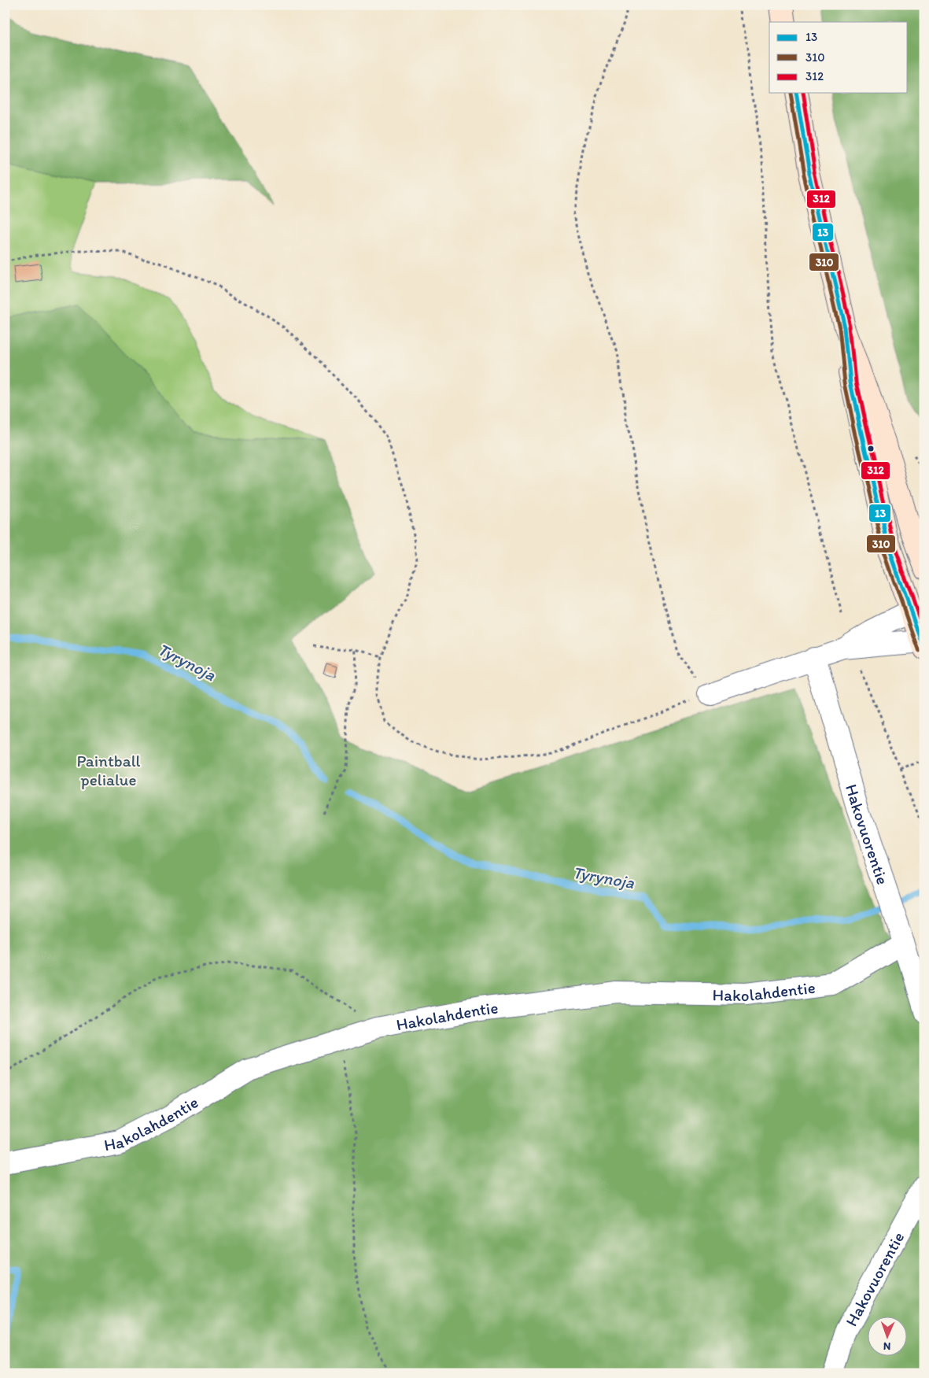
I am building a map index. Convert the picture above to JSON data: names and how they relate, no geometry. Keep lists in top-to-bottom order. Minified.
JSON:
{"streets":{"street":["Hakovuorentie","Hakolahdentie"]},"crossings":[["Hakovuorentie","Hakolahdentie"]],"water":["Tyrynoja"],"parks":["Paintball pelialue"],"lines":["transit line 13","transit line 310","transit line 312"],"legend":["13","310","312"],"north":"bottom"}
